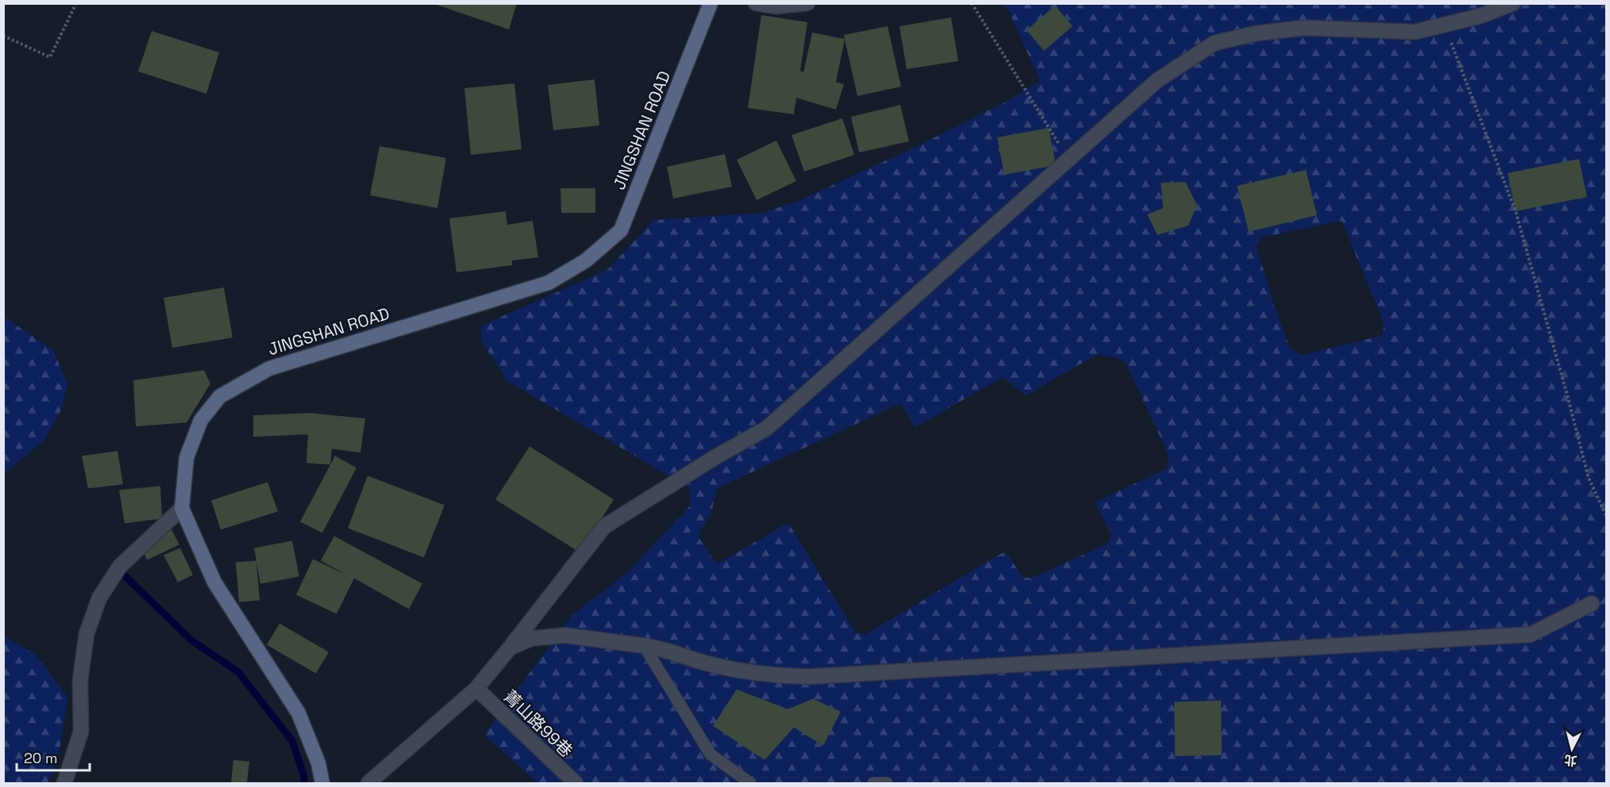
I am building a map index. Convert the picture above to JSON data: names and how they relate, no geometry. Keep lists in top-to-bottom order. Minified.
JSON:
{"streets":{"street":["JINGSHAN ROAD","菁山路99巷"]},"scale_bar":"20 m","north":"bottom"}
